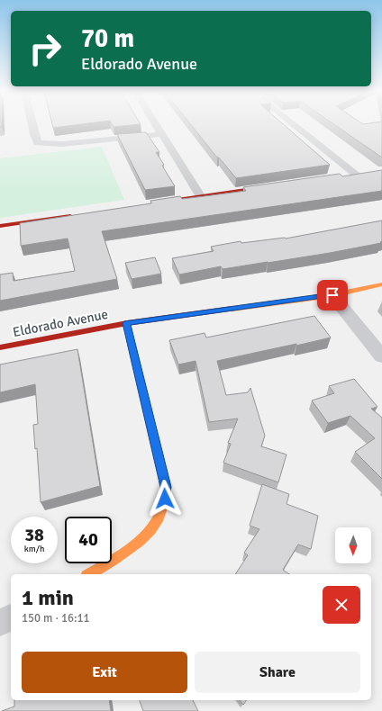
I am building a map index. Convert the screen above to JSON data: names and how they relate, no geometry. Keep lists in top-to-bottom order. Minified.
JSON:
{"streets":{"street":["Eldorado Avenue"]},"north":"bottom","page":{"turn":["70 m","Eldorado Avenue"],"speed":"38 km/h","limit":"40","heading":["1 min","150 m · 16:11"],"buttons":["Exit","Share"]}}
